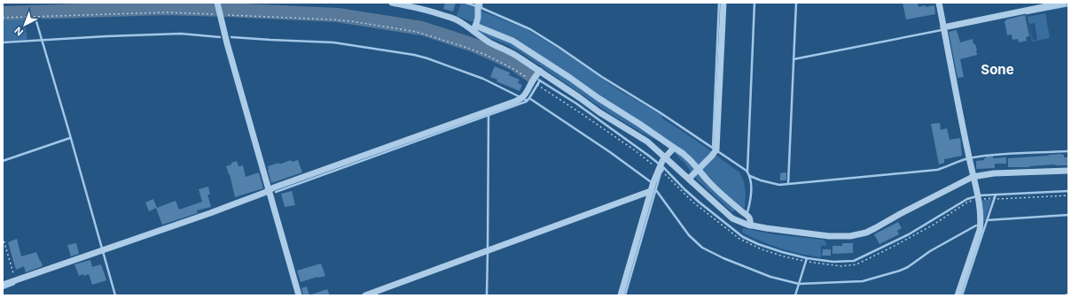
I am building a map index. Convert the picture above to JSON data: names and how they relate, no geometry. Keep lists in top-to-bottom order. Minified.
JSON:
{"districts":["Sone"],"north":"bottom left"}
